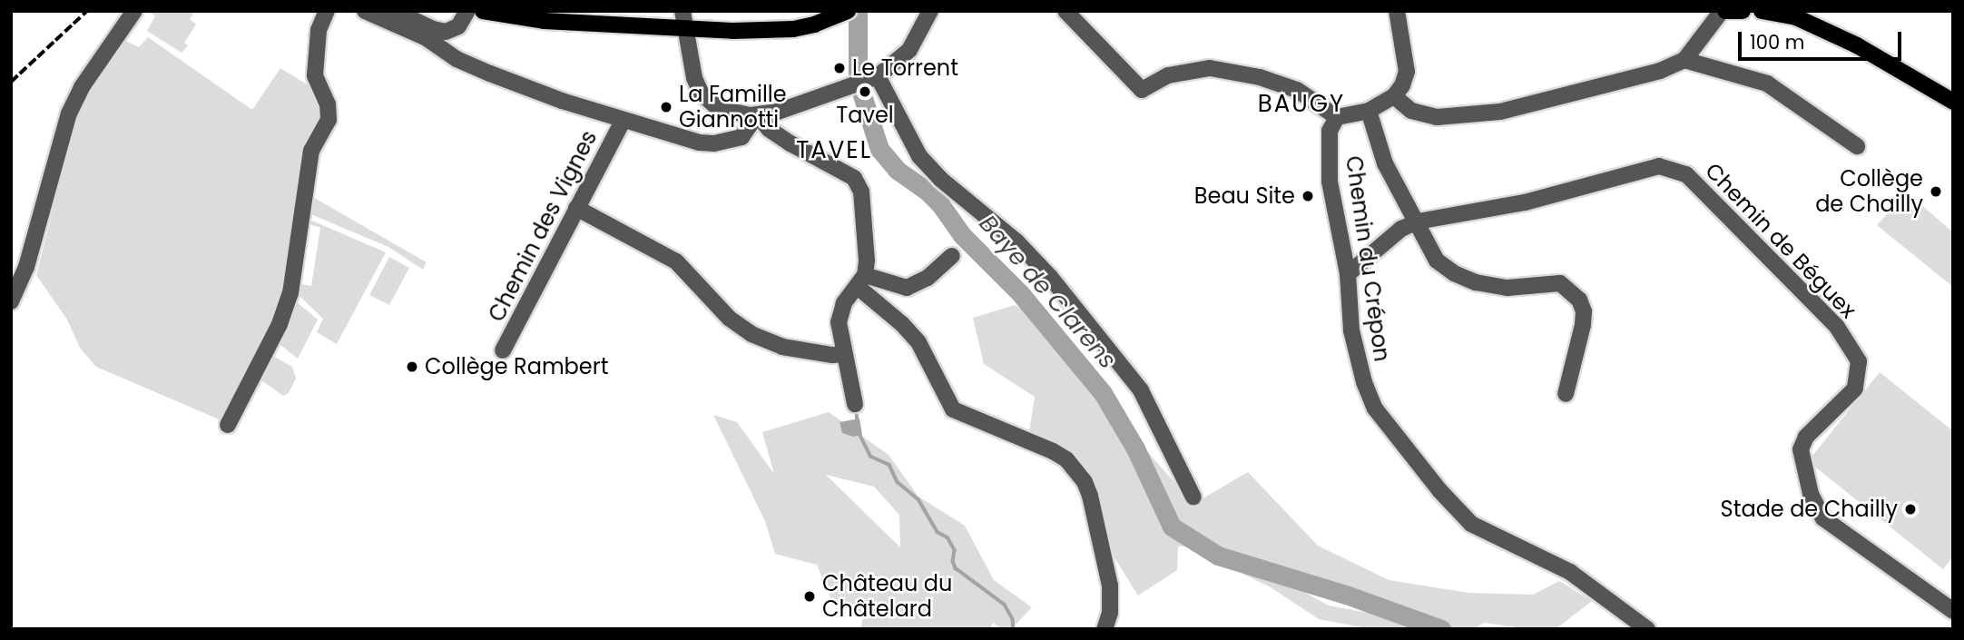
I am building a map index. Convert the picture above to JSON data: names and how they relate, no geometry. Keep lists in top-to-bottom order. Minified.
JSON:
{"streets":{"street":["Chemin des Vignes","Chemin de Béguex","Chemin du Crépon"]},"crossings":[["Chemin de Béguex","Chemin du Crépon"]],"districts":["BAUGY","TAVEL"],"water":["Baye de Clarens"],"places":["Le Torrent","Tavel","La Famille Giannotti","Collège de Chailly","Beau Site","Collège Rambert","Stade de Chailly","Château du Châtelard"],"scale_bar":"100 m"}
